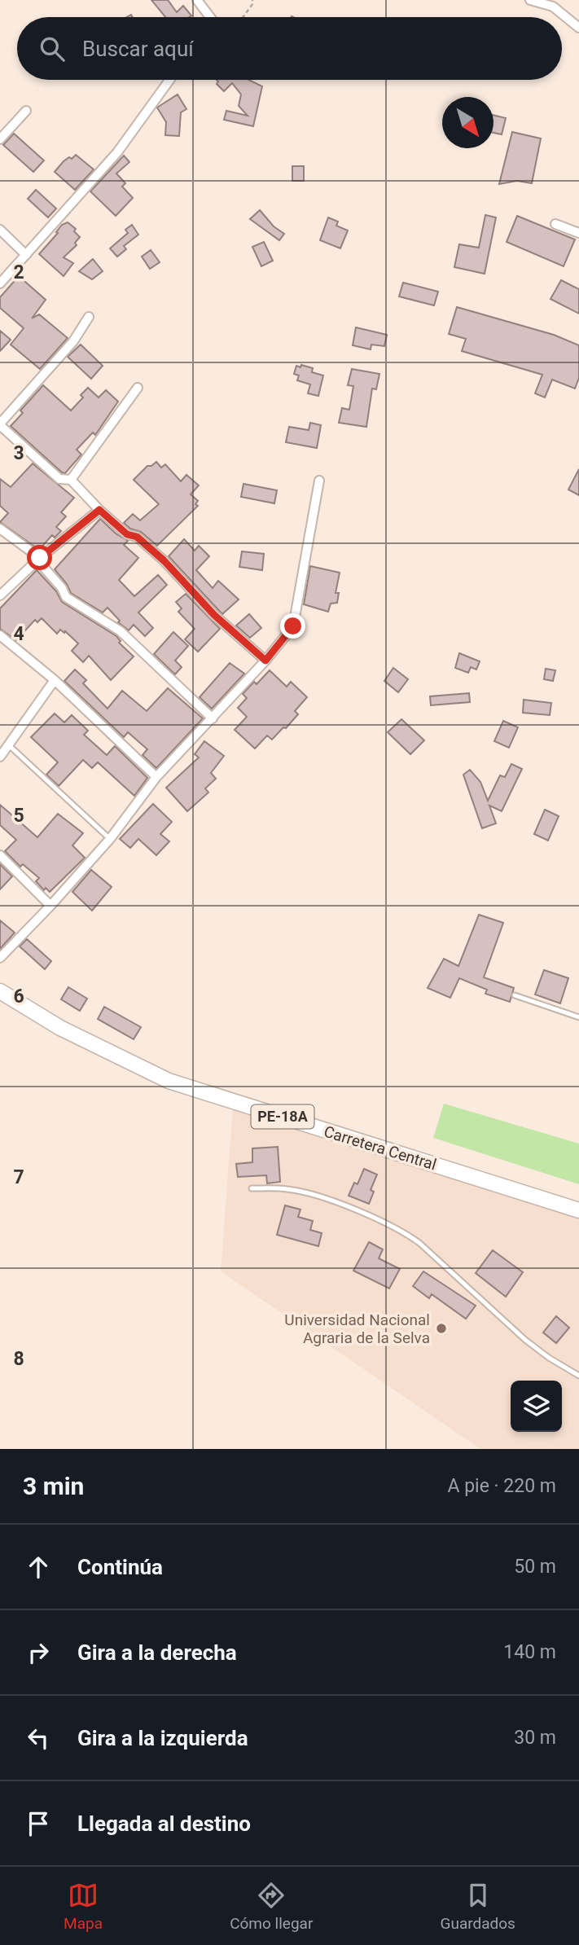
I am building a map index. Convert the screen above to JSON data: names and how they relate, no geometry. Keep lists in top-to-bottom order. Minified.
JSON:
{"streets":{"highway":["PE-18A","Carretera Central"]},"places":["Universidad Nacional Agraria de la Selva"],"north":"bottom right","page":{"search":"Buscar aquí","heading":["3 min","A pie · 220 m"],"list":[["Continúa","50 m"],["Gira a la derecha","140 m"],["Gira a la izquierda","30 m"],"Llegada al destino"],"nav":["Mapa","Cómo llegar","Guardados"]},"grid":{"rows":["2","3","4","5","6","7","8"]}}
